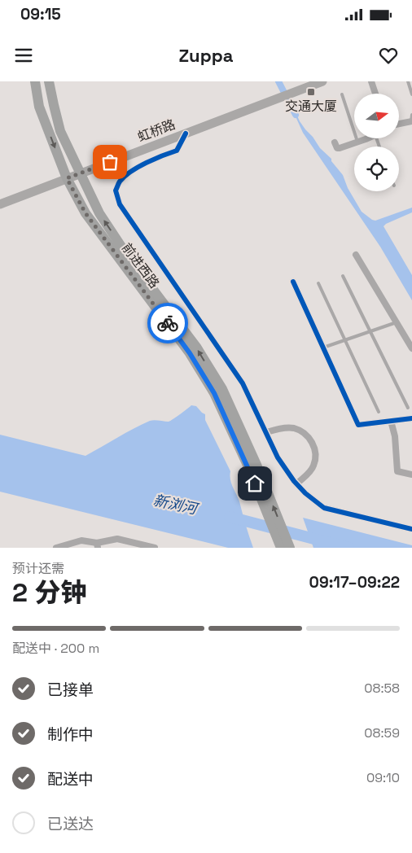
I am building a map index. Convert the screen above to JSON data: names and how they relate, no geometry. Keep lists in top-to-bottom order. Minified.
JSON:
{"streets":{"main road":["前进西路"],"street":["虹桥路"]},"crossings":[["虹桥路","前进西路"]],"water":["新浏河"],"places":{"transit":["交通大厦"]},"north":"right","page":{"status":"09:15","header":"Zuppa","heading":["2 分钟","预计还需","09:17–09:22"],"bar":"配送中 · 200 m","list":[["已接单","08:58"],["制作中","08:59"],["配送中","09:10"],"已送达"]}}
